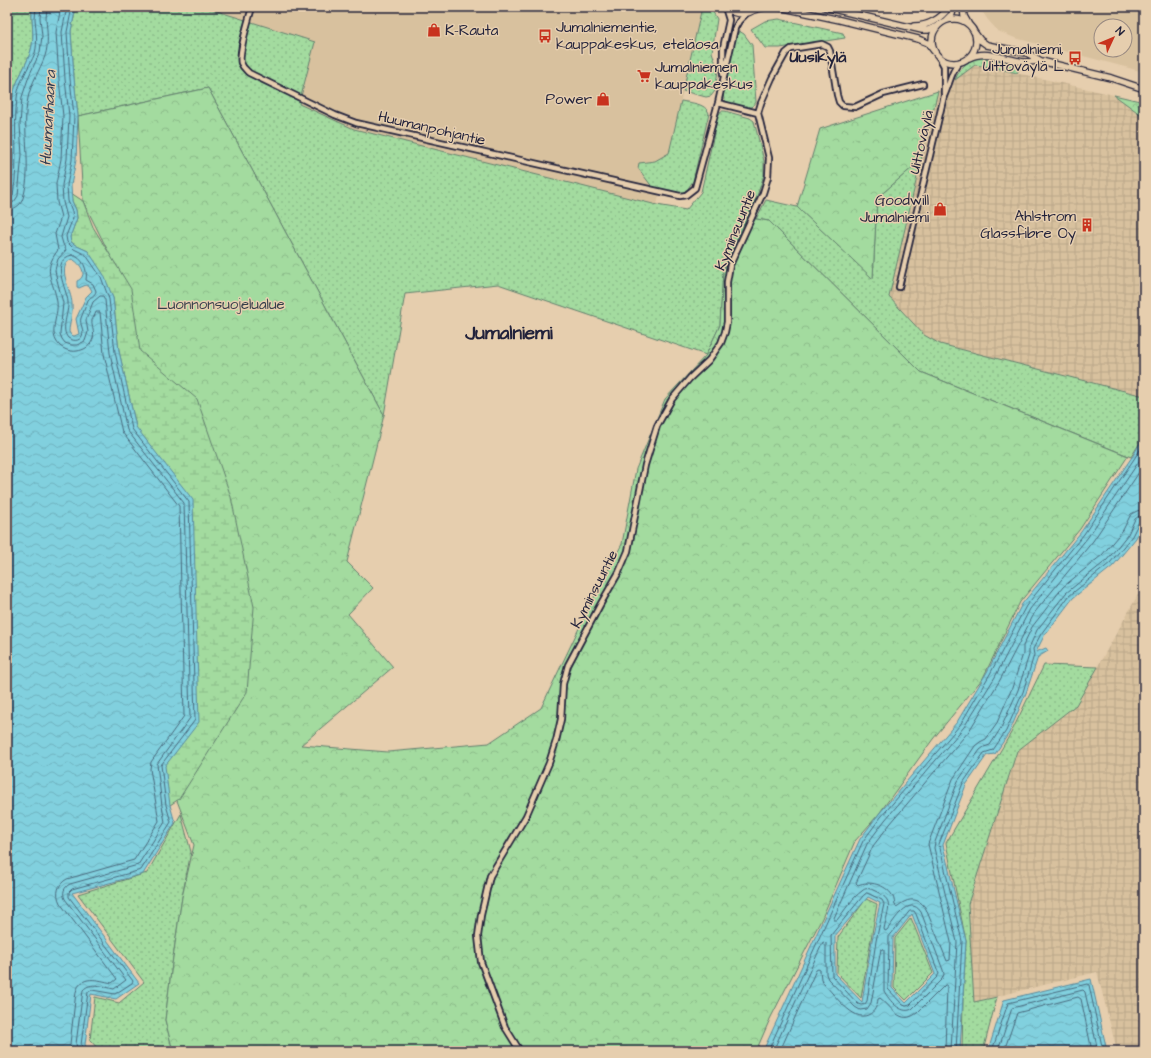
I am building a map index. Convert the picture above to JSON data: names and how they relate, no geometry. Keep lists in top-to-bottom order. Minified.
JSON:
{"streets":{"street":["Huumanpohjantie","Uittoväylä","Kyminsuuntie"]},"districts":["Uusikylä","Jumalniemi"],"water":["Huumanhaara"],"parks":["Luonnonsuojelualue"],"places":{"shop":["K-Rauta","Power","Goodwill Jumalniemi"],"bus stop":["Jumalniementie, kauppakeskus, eteläosa","Jumalniemi, Uittoväylä L"],"supermarket":["Jumalniemen kauppakeskus"],"building":["Ahlstrom Glassfibre Oy"]},"north":"top right"}
